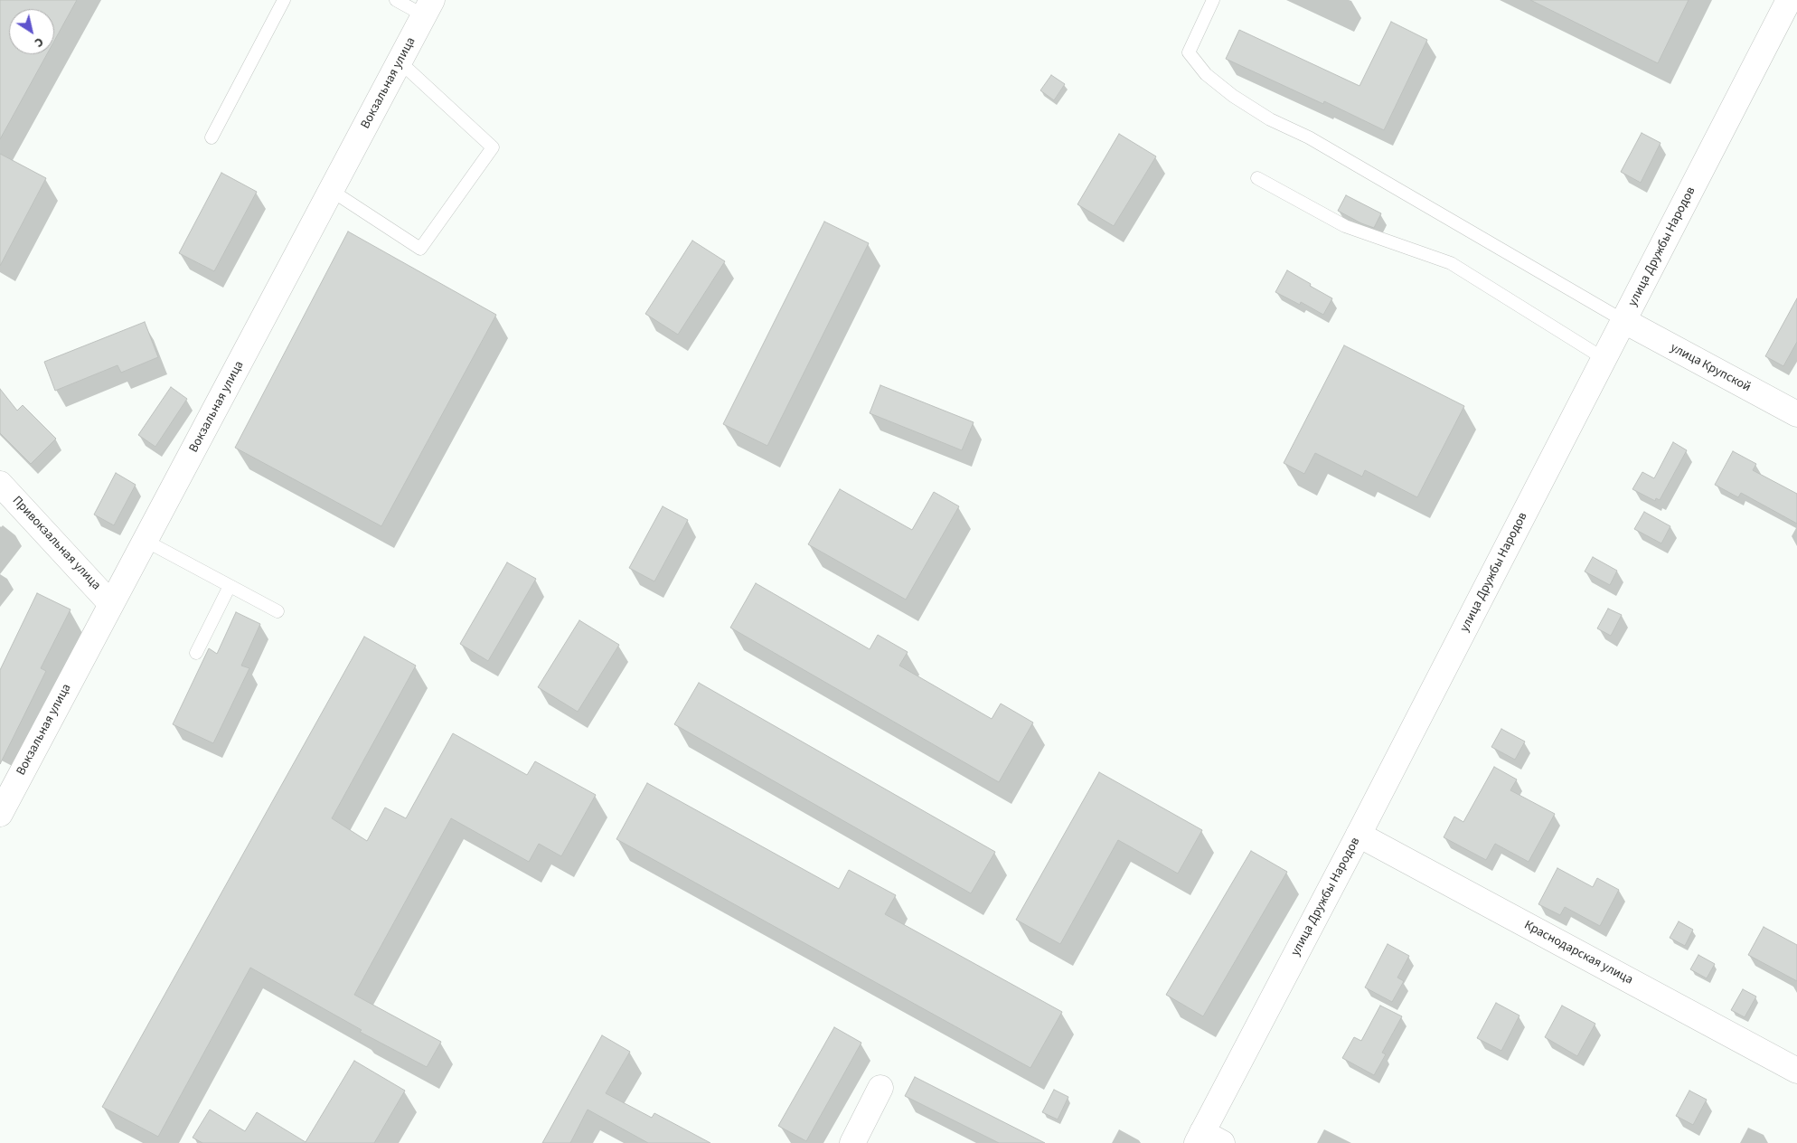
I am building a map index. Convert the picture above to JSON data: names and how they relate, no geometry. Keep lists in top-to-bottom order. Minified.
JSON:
{"streets":{"street":["Вокзальная улица","улица Дружбы Народов","улица Крупской","Привокзальная улица","Краснодарская улица"]},"crossings":[["Вокзальная улица","Привокзальная улица"],["улица Дружбы Народов","улица Крупской"],["улица Дружбы Народов","Краснодарская улица"]],"north":"bottom right"}
